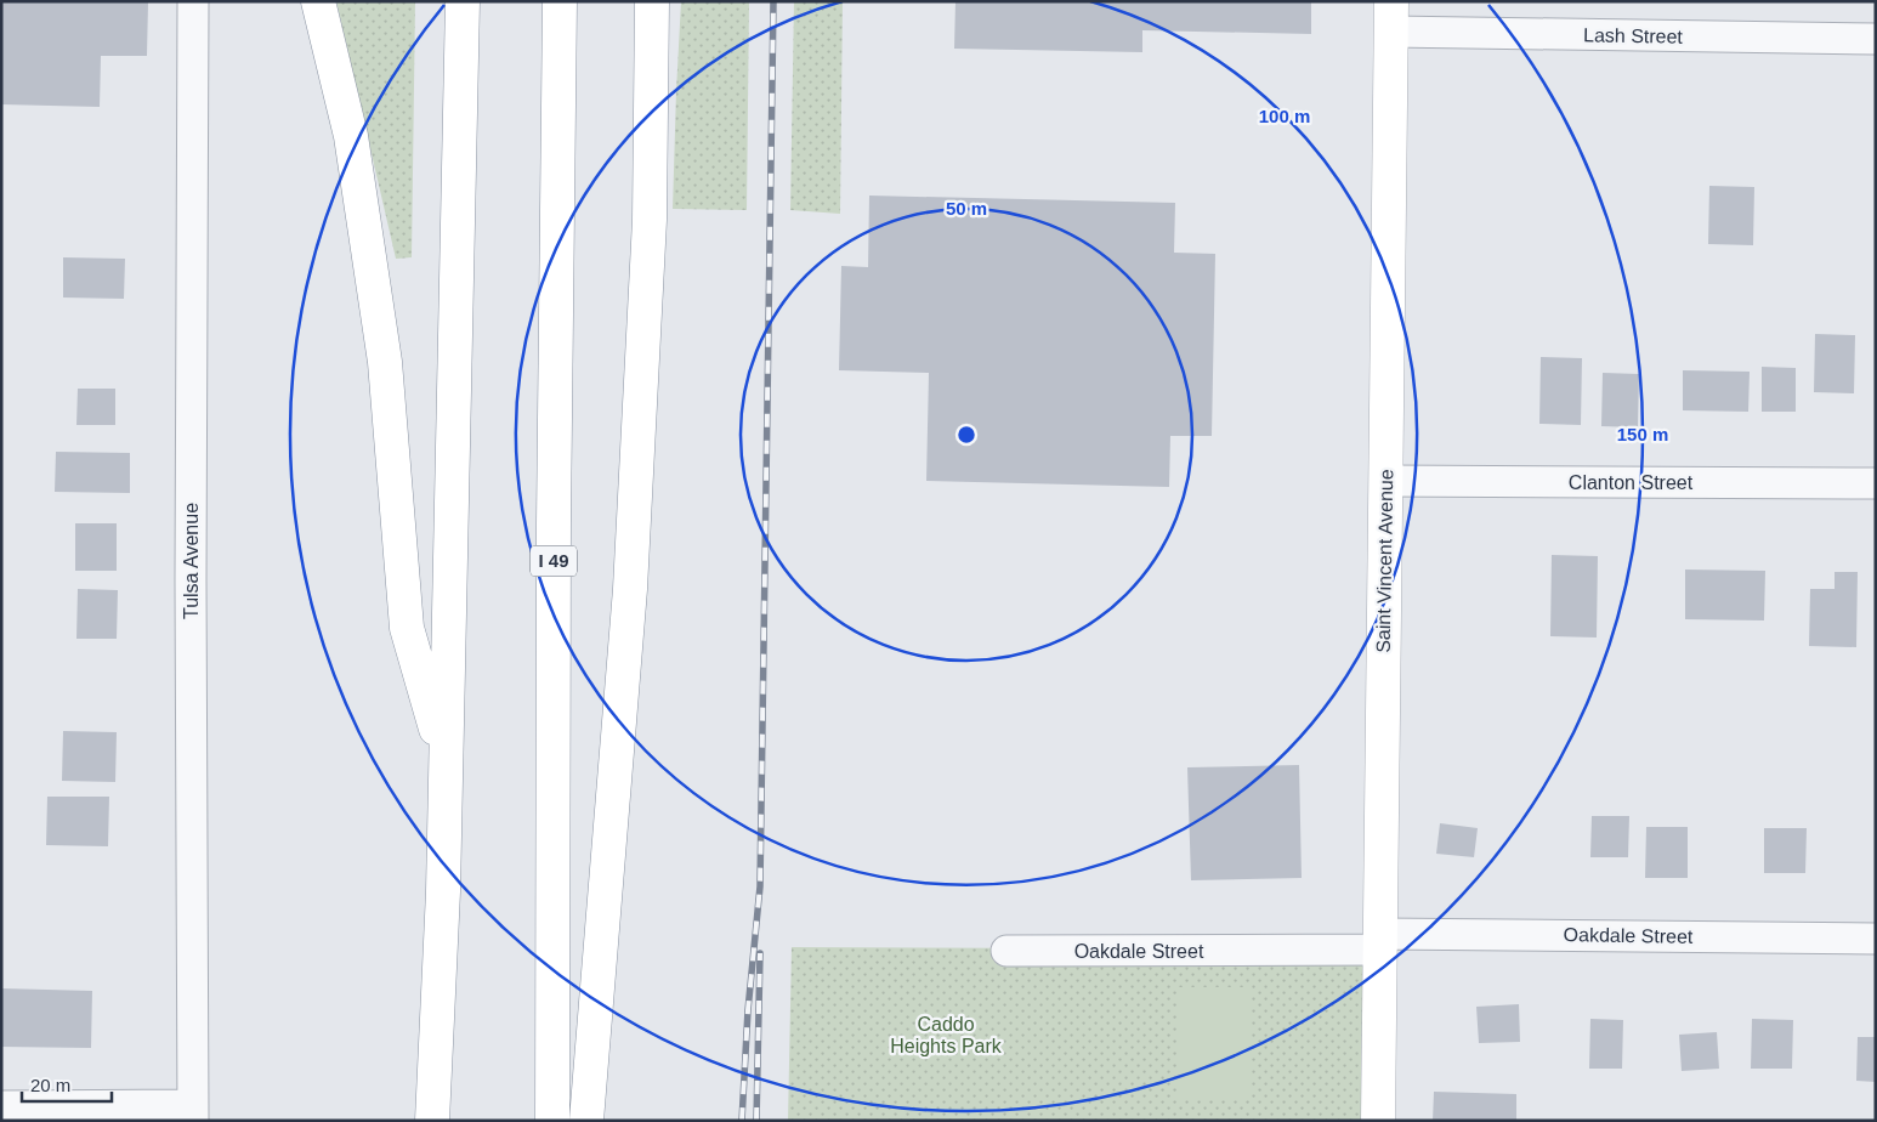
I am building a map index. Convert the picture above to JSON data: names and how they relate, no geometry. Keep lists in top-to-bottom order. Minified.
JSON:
{"streets":{"main road":["I 49","Saint Vincent Avenue"],"street":["Lash Street","Clanton Street","Tulsa Avenue","Oakdale Street"]},"crossings":[["Lash Street","Saint Vincent Avenue"],["Clanton Street","Saint Vincent Avenue"],["Saint Vincent Avenue","Oakdale Street"]],"parks":["Caddo Heights Park"],"scale_bar":"20 m","rings":["100 m","50 m","150 m"]}
